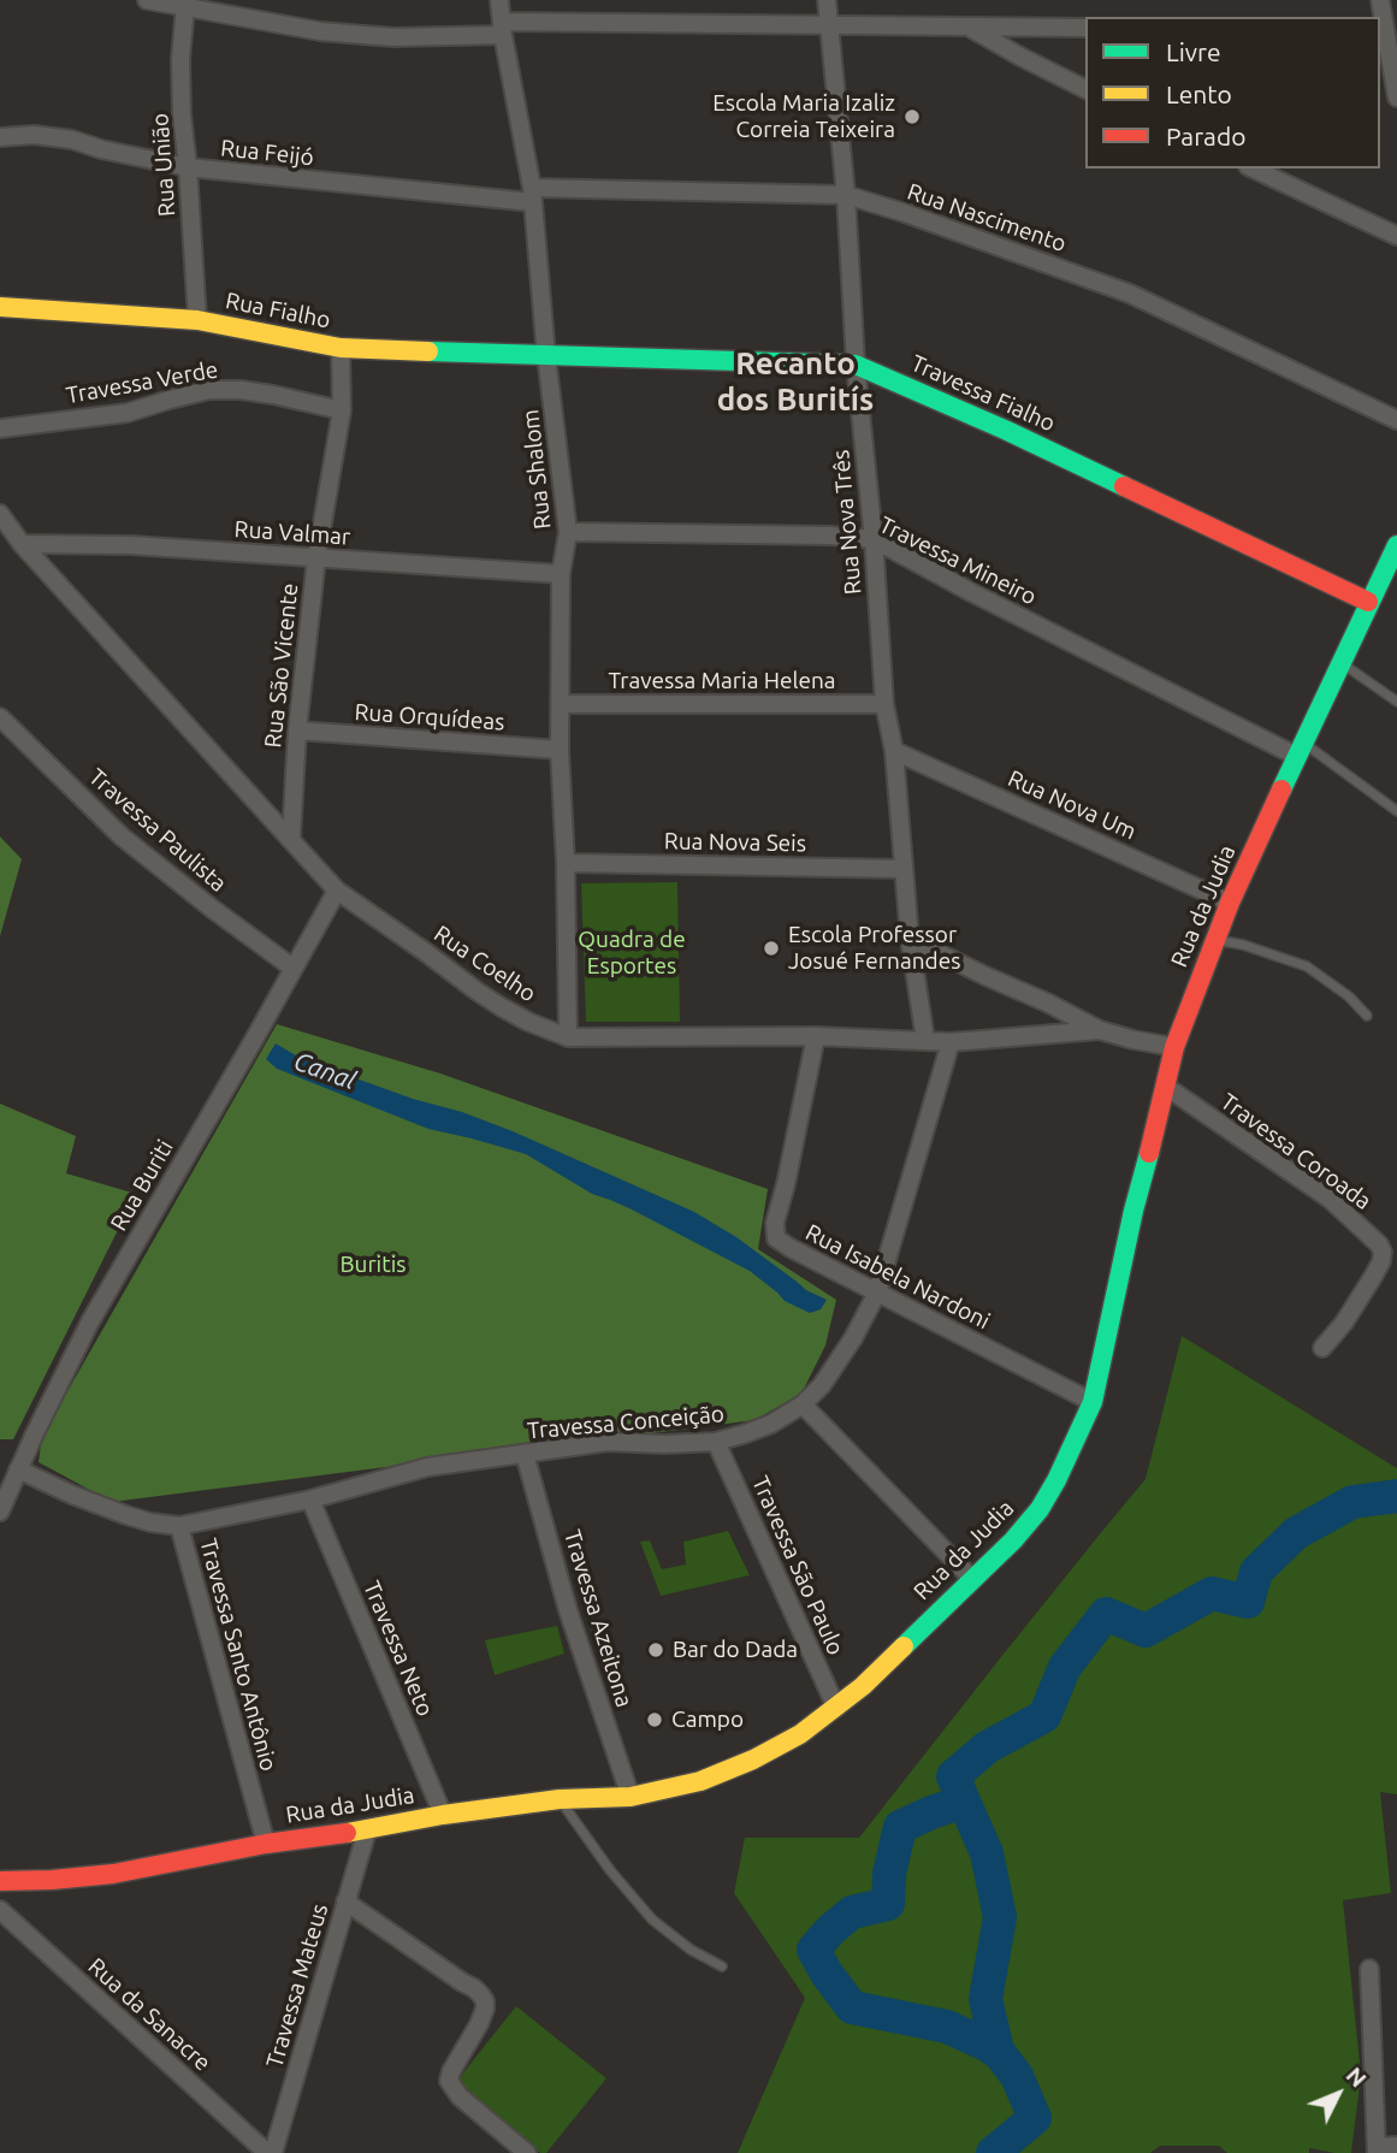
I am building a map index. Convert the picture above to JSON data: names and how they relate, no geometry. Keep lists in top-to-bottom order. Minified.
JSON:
{"streets":{"street":["Rua Feijó","Rua União","Rua Nascimento","Rua Fialho","Travessa Verde","Travessa Fialho","Rua Shalom","Rua Nova Três","Rua Valmar","Travessa Mineiro","Rua São Vicente","Travessa Maria Helena","Rua Orquídeas","Rua Nova Um","Travessa Paulista","Rua Nova Seis","Rua da Judia","Rua Coelho","Travessa Coroada","Rua Buriti","Rua Isabela Nardoni","Travessa Conceição","Travessa São Paulo","Travessa Azeitona","Travessa Neto","Travessa Santo Antônio","Travessa Mateus","Rua da Sanacre"]},"crossings":[["Rua Feijó","Rua União"],["Rua Feijó","Rua Nascimento"],["Rua Feijó","Rua Shalom"],["Rua União","Rua Fialho"],["Rua Nascimento","Rua Shalom"],["Rua Nascimento","Rua Nova Três"],["Rua Fialho","Travessa Fialho"],["Rua Fialho","Rua Shalom"],["Rua Fialho","Rua São Vicente"],["Travessa Verde","Rua São Vicente"],["Travessa Fialho","Rua Shalom"],["Travessa Fialho","Rua Nova Três"],["Travessa Fialho","Rua da Judia"],["Rua Shalom","Rua Valmar"],["Rua Shalom","Travessa Mineiro"],["Rua Shalom","Travessa Maria Helena"],["Rua Shalom","Rua Orquídeas"],["Rua Shalom","Rua Nova Seis"],["Rua Shalom","Rua Coelho"],["Rua Nova Três","Travessa Mineiro"],["Rua Nova Três","Travessa Maria Helena"],["Rua Nova Três","Rua Nova Um"],["Rua Nova Três","Rua Nova Seis"],["Rua Nova Três","Rua Coelho"],["Rua Valmar","Rua São Vicente"],["Rua Valmar","Rua Coelho"],["Travessa Mineiro","Rua da Judia"],["Rua São Vicente","Rua Orquídeas"],["Rua São Vicente","Rua Coelho"],["Rua Nova Um","Rua da Judia"],["Travessa Paulista","Rua Buriti"],["Rua da Judia","Rua Coelho"],["Rua da Judia","Travessa Coroada"],["Rua da Judia","Rua Isabela Nardoni"],["Rua da Judia","Travessa São Paulo"],["Rua da Judia","Travessa Azeitona"],["Rua da Judia","Travessa Neto"],["Rua da Judia","Travessa Santo Antônio"],["Rua da Judia","Travessa Mateus"],["Rua Coelho","Rua Buriti"],["Rua Coelho","Rua Isabela Nardoni"],["Rua Coelho","Travessa Conceição"],["Rua Buriti","Travessa Conceição"],["Rua Isabela Nardoni","Travessa Conceição"],["Travessa Conceição","Travessa São Paulo"],["Travessa Conceição","Travessa Azeitona"],["Travessa Conceição","Travessa Neto"],["Travessa Conceição","Travessa Santo Antônio"],["Travessa Mateus","Rua da Sanacre"]],"districts":["Recanto dos Buritís"],"water":["Canal"],"parks":["Quadra de Esportes","Buritis"],"places":["Escola Maria Izaliz Correia Teixeira","Escola Professor Josué Fernandes","Bar do Dada","Campo"],"legend":["Livre","Lento","Parado"],"north":"top right"}
